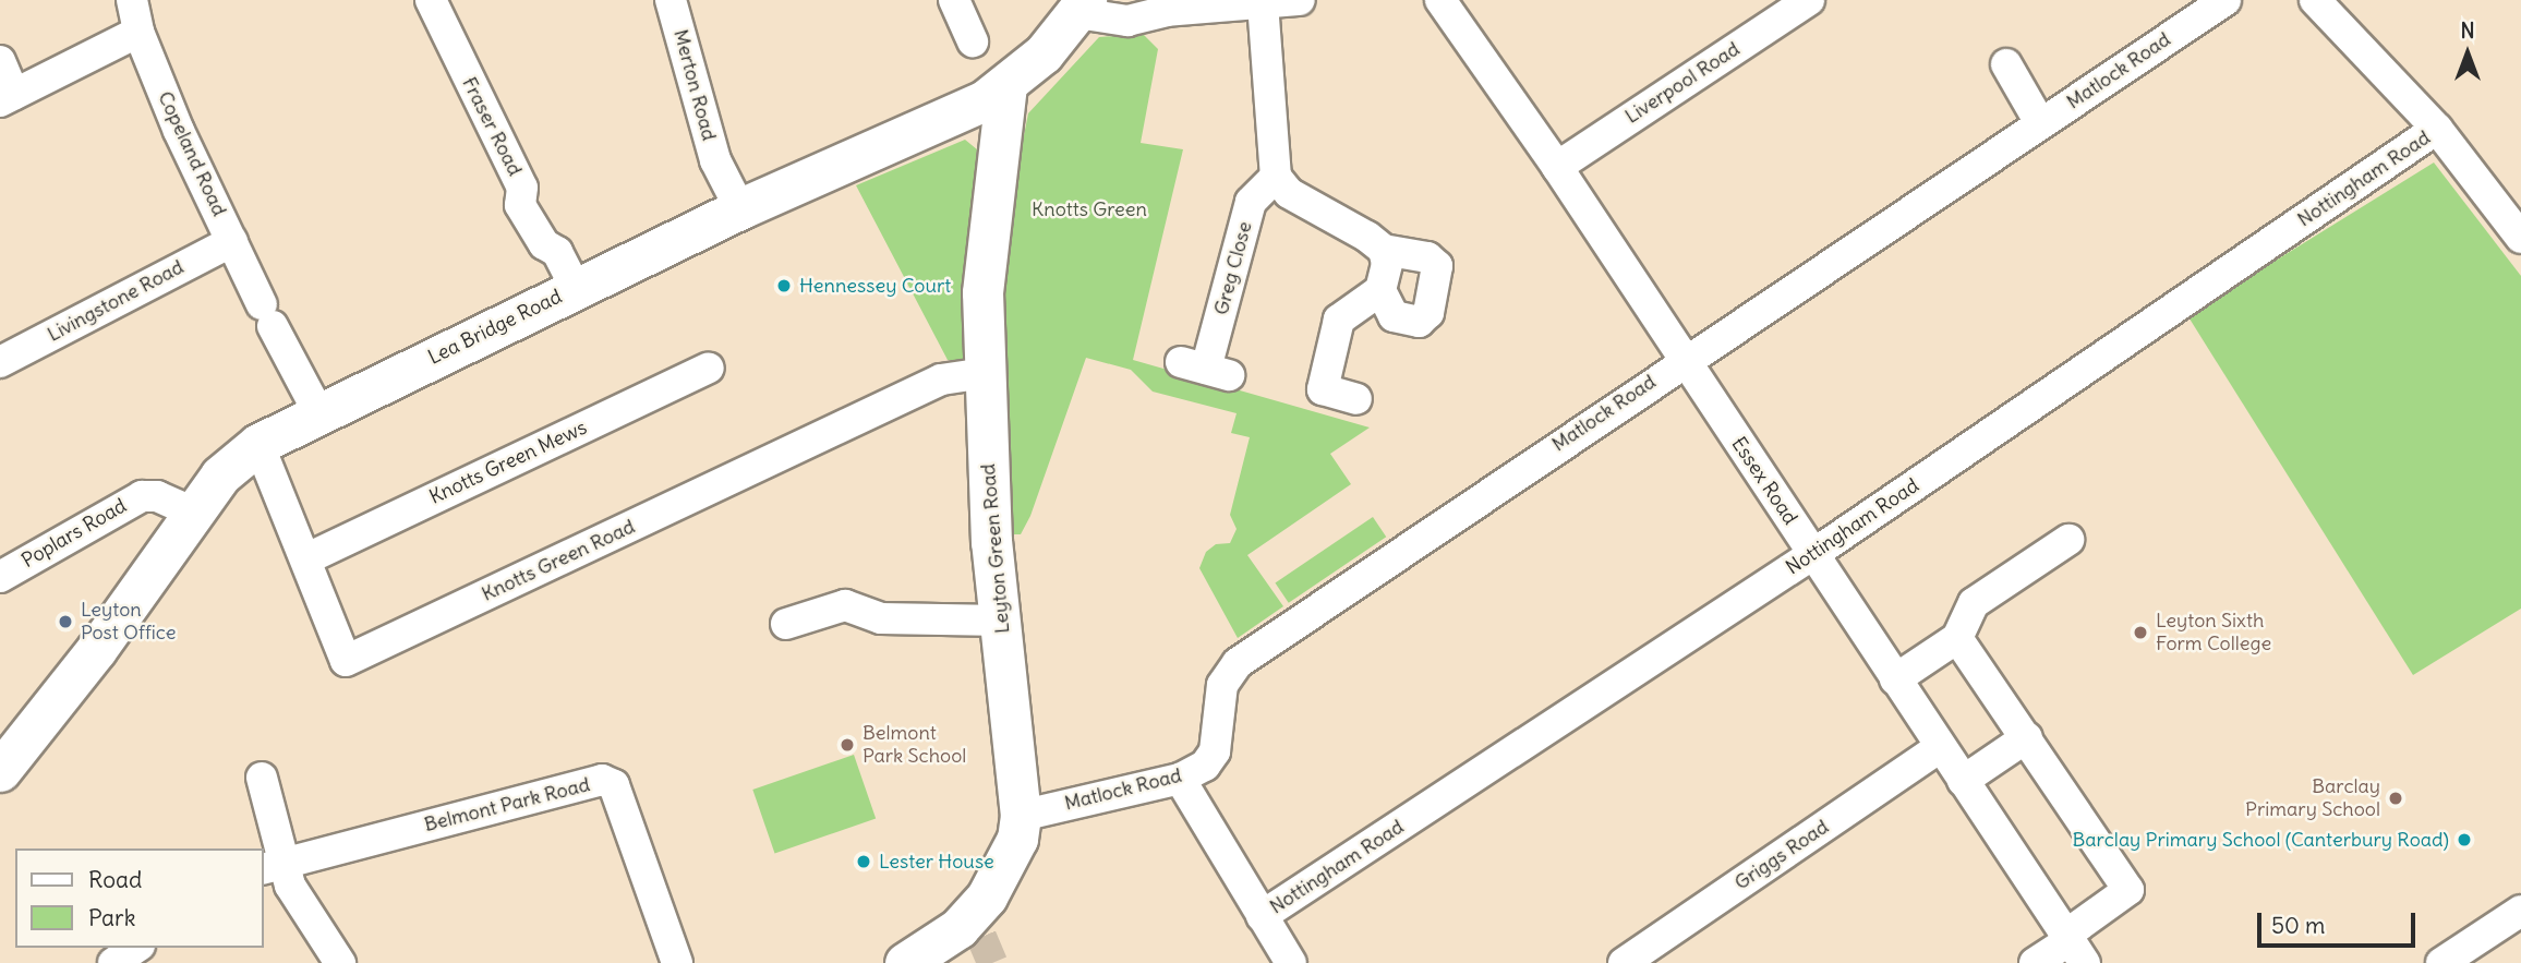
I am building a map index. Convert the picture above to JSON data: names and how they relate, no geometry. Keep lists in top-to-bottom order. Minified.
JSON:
{"streets":{"main road":["Lea Bridge Road","Leyton Green Road"],"street":["Matlock Road","Liverpool Road","Merton Road","Fraser Road","Copeland Road","Nottingham Road","Greg Close","Livingstone Road","Knotts Green Mews","Essex Road","Poplars Road","Knotts Green Road","Belmont Park Road","Griggs Road"]},"crossings":[["Matlock Road","Essex Road"],["Matlock Road","Leyton Green Road"],["Liverpool Road","Essex Road"],["Merton Road","Lea Bridge Road"],["Fraser Road","Lea Bridge Road"],["Copeland Road","Livingstone Road"],["Copeland Road","Lea Bridge Road"],["Nottingham Road","Essex Road"],["Lea Bridge Road","Poplars Road"],["Lea Bridge Road","Leyton Green Road"],["Lea Bridge Road","Knotts Green Road"],["Knotts Green Mews","Knotts Green Road"],["Essex Road","Griggs Road"],["Leyton Green Road","Knotts Green Road"]],"parks":["Knotts Green"],"places":["Hennessey Court","Leyton Post Office","Leyton Sixth Form College","Belmont Park School","Barclay Primary School","Barclay Primary School (Canterbury Road)","Lester House"],"legend":["Road","Park"],"scale_bar":"50 m","north":"top"}
